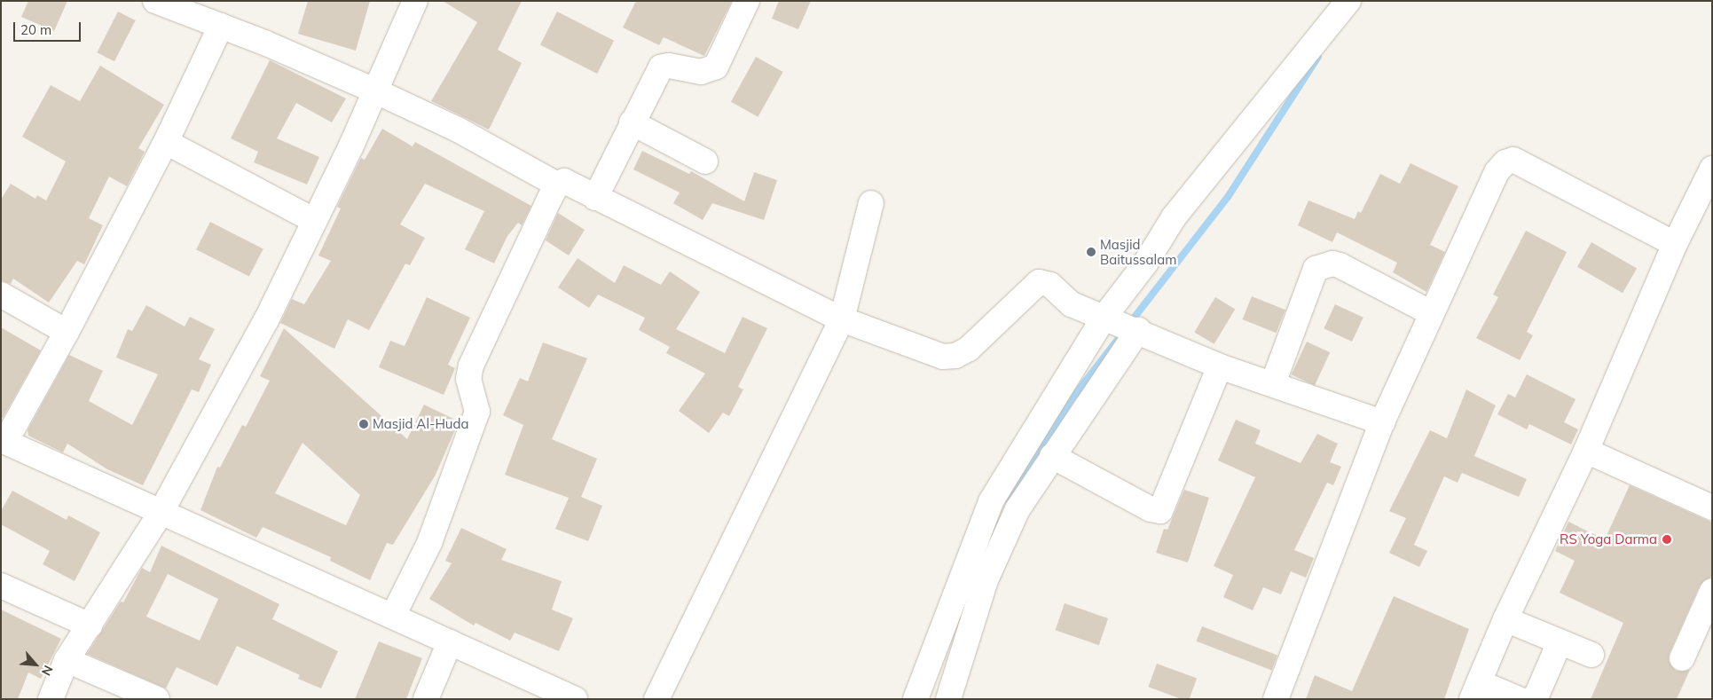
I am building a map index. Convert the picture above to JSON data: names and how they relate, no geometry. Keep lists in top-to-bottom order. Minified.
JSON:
{"places":["Masjid Baitussalam","Masjid Al-Huda","RS Yoga Darma"],"scale_bar":"20 m","north":"bottom right"}
